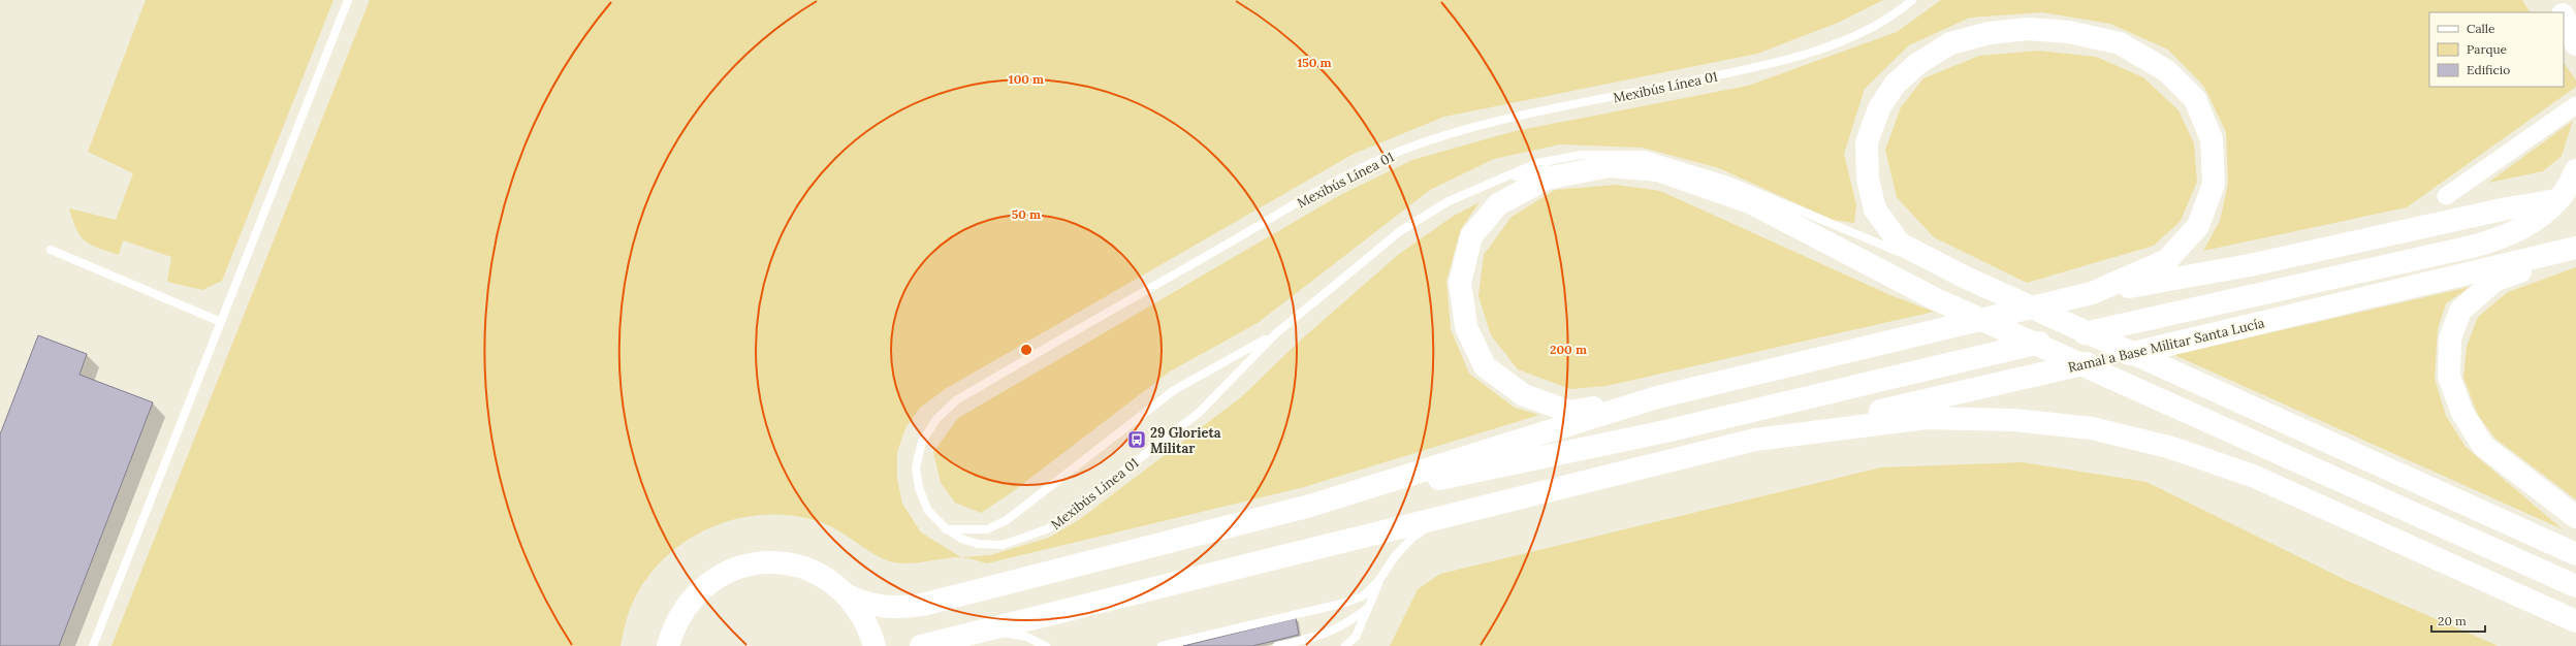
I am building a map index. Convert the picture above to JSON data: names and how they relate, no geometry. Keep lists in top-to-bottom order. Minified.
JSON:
{"streets":{"main road":["Ramal a Base Militar Santa Lucía"],"lane":["Mexibús Línea 01"]},"places":{"bus stop":["29 Glorieta Militar"]},"legend":["Calle","Parque","Edificio"],"scale_bar":"20 m","rings":["150 m","100 m","50 m","200 m"]}
